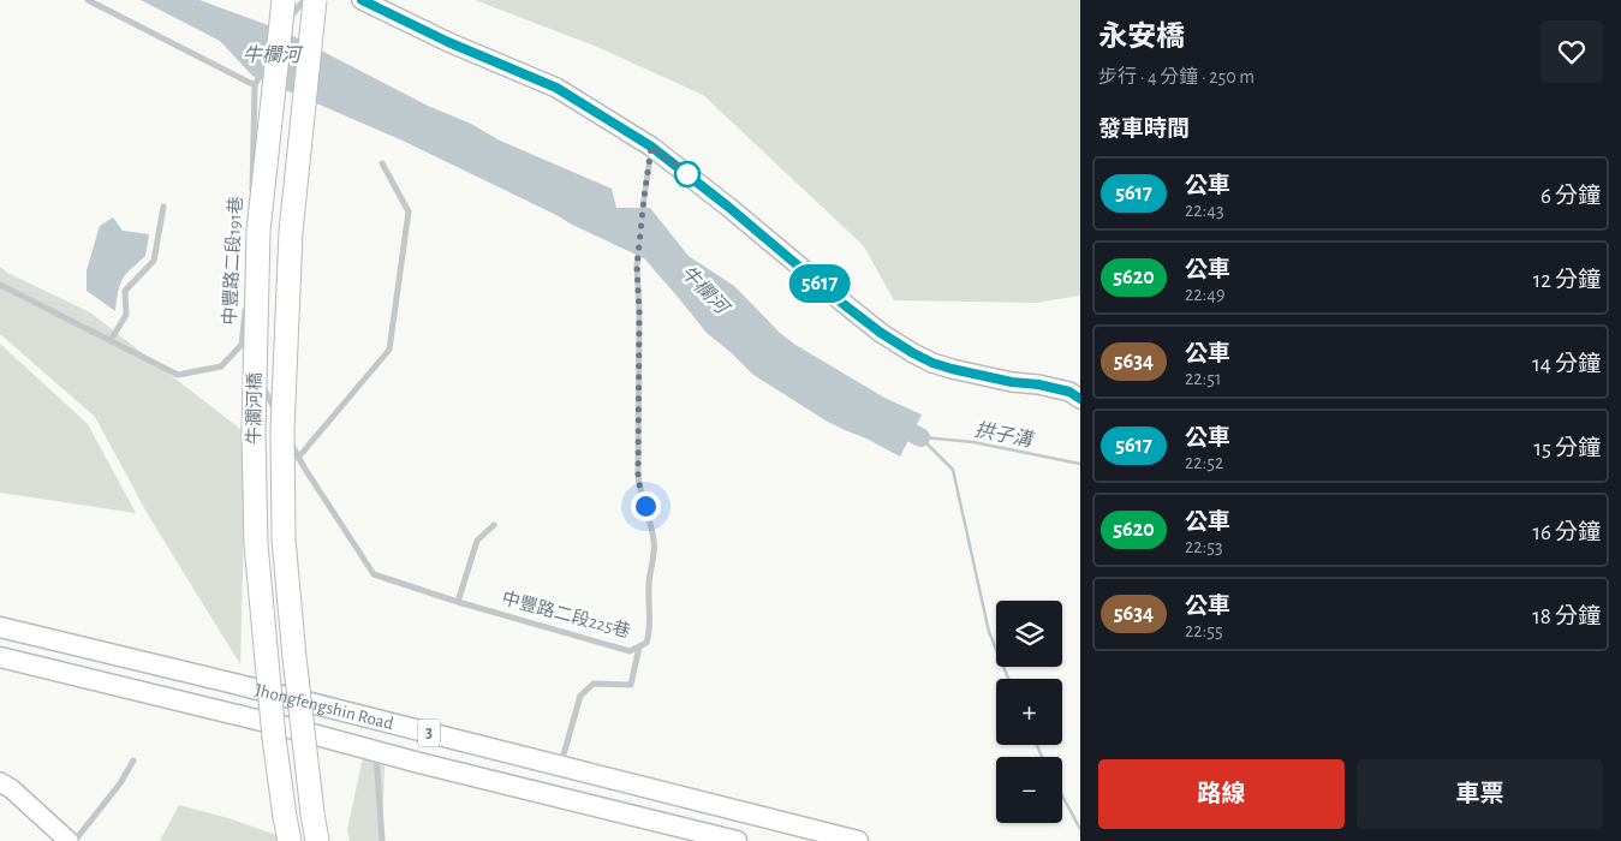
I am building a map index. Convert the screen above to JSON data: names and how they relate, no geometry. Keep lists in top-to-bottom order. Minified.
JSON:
{"streets":{"highway":["牛瀾河橋"],"main road":["Jhongfengshin Road","3"],"lane":["中豐路二段191巷","中豐路二段225巷"]},"crossings":[["中豐路二段191巷","中豐路二段225巷"]],"water":["牛欄河","拱子溝"],"lines":["bus line 5617"],"page":{"on_map":"5617","heading":[["永安橋","步行 · 4 分鐘 · 250 m"],"發車時間"],"list":[{"mark":"5617","name":"公車","note":"22:43","value":"6 分鐘"},{"mark":"5620","name":"公車","note":"22:49","value":"12 分鐘"},{"mark":"5634","name":"公車","note":"22:51","value":"14 分鐘"},{"mark":"5617","name":"公車","note":"22:52","value":"15 分鐘"},{"mark":"5620","name":"公車","note":"22:53","value":"16 分鐘"},{"mark":"5634","name":"公車","note":"22:55","value":"18 分鐘"}],"map_buttons":["+","−"],"buttons":["路線","車票"]}}
